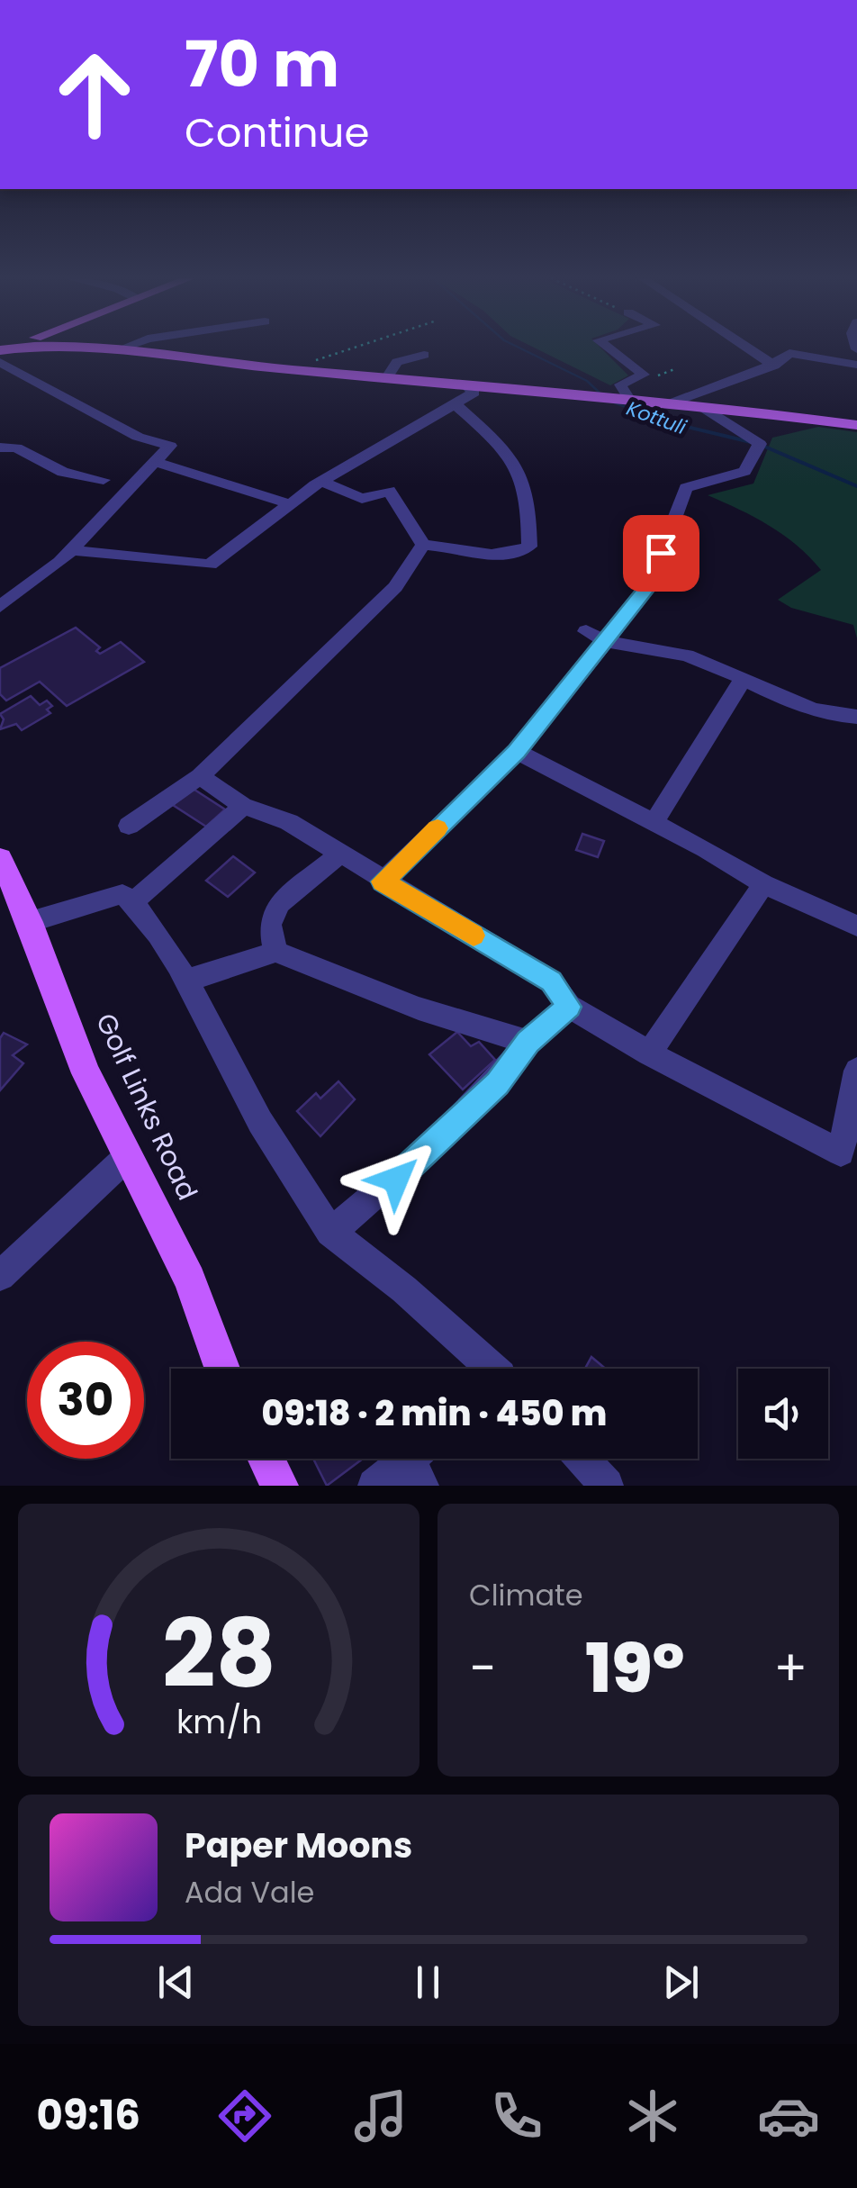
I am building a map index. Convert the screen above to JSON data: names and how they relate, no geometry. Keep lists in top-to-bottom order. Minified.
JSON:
{"streets":{"main road":["Golf Links Road"]},"water":["Kottuli"],"page":{"turn":["70 m","Continue"],"limit":"30","trip":"09:18 · 2 min · 450 m","tile":"Climate","heat":["−","19°","+"],"song":["Paper Moons","Ada Vale"],"tabs":"09:16","gauge":["28","km/h"]}}
